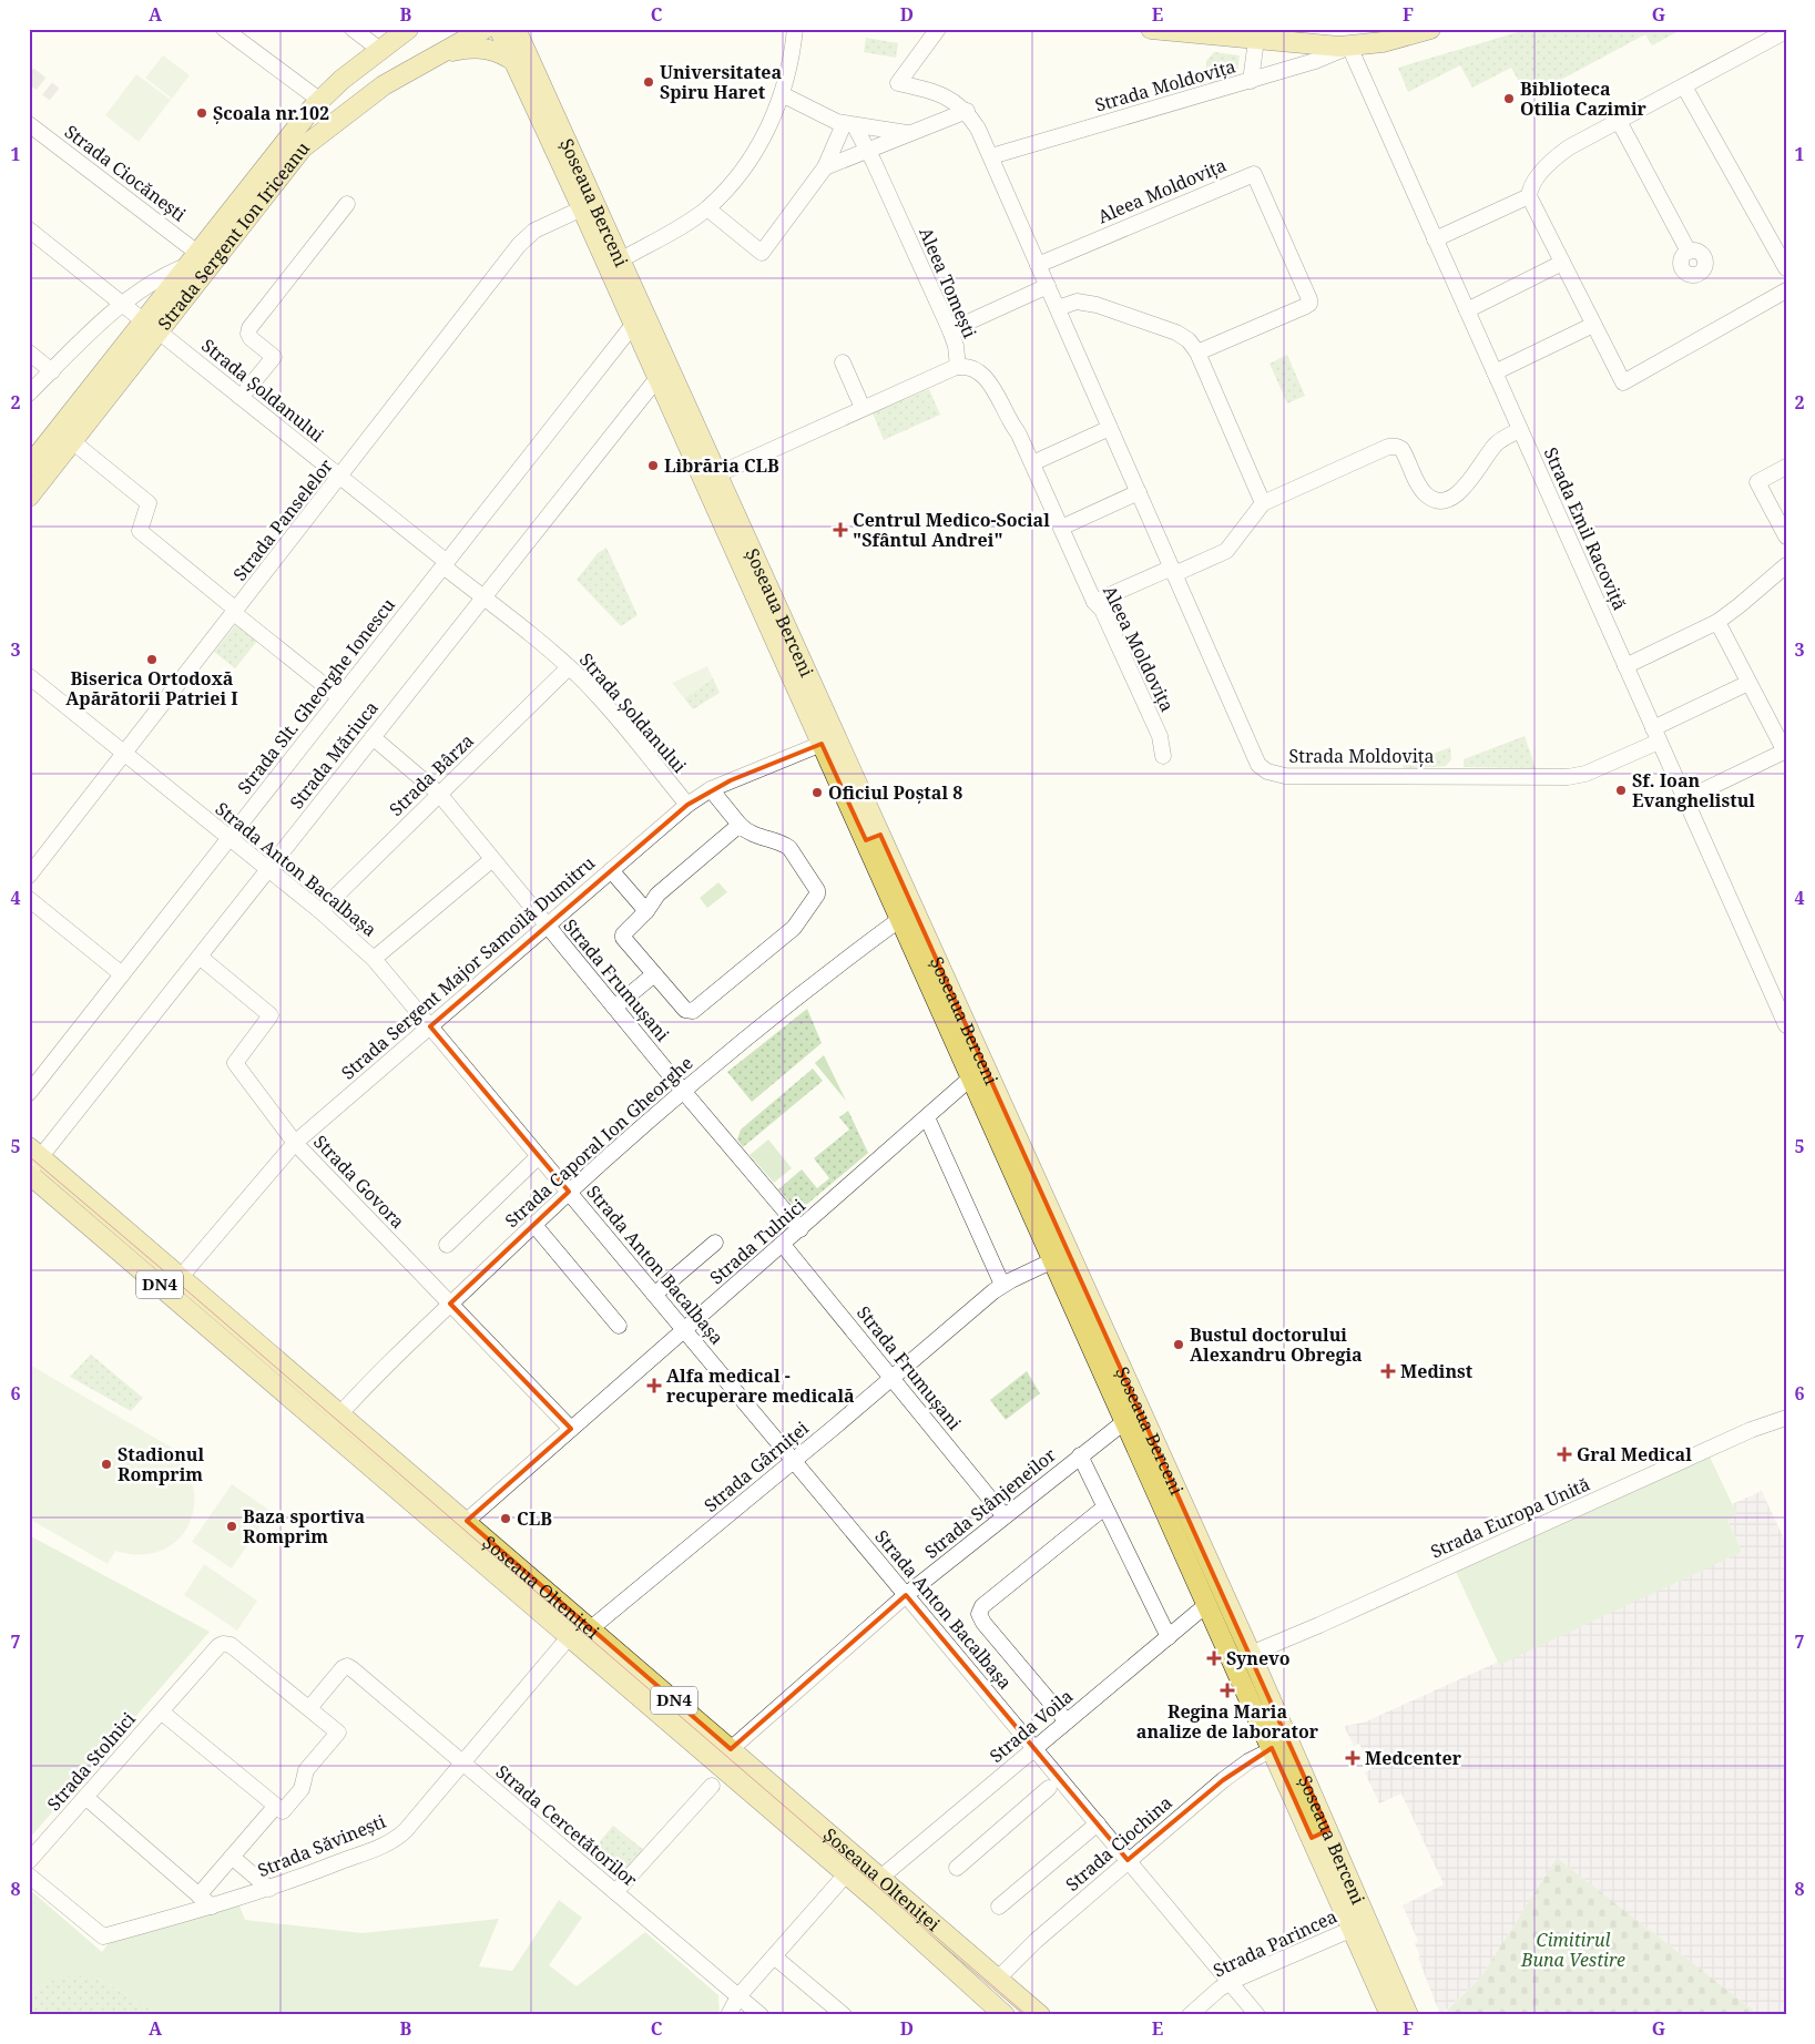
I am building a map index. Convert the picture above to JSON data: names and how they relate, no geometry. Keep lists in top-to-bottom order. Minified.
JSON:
{"streets":{"main road":["Șoseaua Berceni","Strada Sergent Ion Iriceanu","DN4","Șoseaua Olteniței"],"street":["Strada Moldovița","Strada Ciocănești","Aleea Moldovița","Aleea Tomești","Strada Șoldanului","Strada Panselelor","Strada Emil Racoviță","Strada Slt. Gheorghe Ionescu","Strada Măriuca","Strada Bârza","Strada Anton Bacalbașa","Strada Sergent Major Samoilă Dumitru","Strada Frumușani","Strada Caporal Ion Gheorghe","Strada Govora","Strada Tulnici","Strada Gârniței","Strada Stânjeneilor","Strada Europa Unită","Strada Voila","Strada Stolnici","Strada Cercetătorilor","Strada Ciochina","Strada Săvinești","Strada Parincea"]},"crossings":[["Strada Moldovița","Aleea Moldovița"],["Strada Moldovița","Strada Emil Racoviță"],["Strada Ciocănești","Strada Sergent Ion Iriceanu"],["Aleea Moldovița","Aleea Tomești"],["Șoseaua Berceni","Aleea Tomești"],["Șoseaua Berceni","Strada Panselelor"],["Șoseaua Berceni","Strada Slt. Gheorghe Ionescu"],["Șoseaua Berceni","Strada Măriuca"],["Șoseaua Berceni","Strada Sergent Major Samoilă Dumitru"],["Șoseaua Berceni","Strada Caporal Ion Gheorghe"],["Șoseaua Berceni","Strada Tulnici"],["Șoseaua Berceni","Strada Gârniței"],["Șoseaua Berceni","Strada Stânjeneilor"],["Șoseaua Berceni","Strada Europa Unită"],["Șoseaua Berceni","Strada Voila"],["Șoseaua Berceni","Strada Ciochina"],["Șoseaua Berceni","Strada Parincea"],["Strada Sergent Ion Iriceanu","Strada Șoldanului"],["Strada Șoldanului","Strada Panselelor"],["Strada Șoldanului","Strada Slt. Gheorghe Ionescu"],["Strada Șoldanului","Strada Măriuca"],["Strada Șoldanului","Strada Bârza"],["Strada Șoldanului","Strada Sergent Major Samoilă Dumitru"],["Strada Panselelor","Strada Anton Bacalbașa"],["Strada Slt. Gheorghe Ionescu","Strada Anton Bacalbașa"],["Strada Măriuca","Strada Anton Bacalbașa"],["Strada Măriuca","Strada Frumușani"],["Strada Măriuca","Strada Govora"],["Strada Măriuca","Șoseaua Olteniței"],["Strada Bârza","Strada Anton Bacalbașa"],["Strada Bârza","Strada Frumușani"],["Strada Anton Bacalbașa","Strada Sergent Major Samoilă Dumitru"],["Strada Anton Bacalbașa","Strada Caporal Ion Gheorghe"],["Strada Anton Bacalbașa","Strada Tulnici"],["Strada Anton Bacalbașa","Strada Gârniței"],["Strada Anton Bacalbașa","Strada Stânjeneilor"],["Strada Anton Bacalbașa","Strada Voila"],["Strada Anton Bacalbașa","Strada Ciochina"],["Strada Anton Bacalbașa","Strada Parincea"],["Strada Sergent Major Samoilă Dumitru","Strada Frumușani"],["Strada Sergent Major Samoilă Dumitru","Strada Govora"],["Strada Sergent Major Samoilă Dumitru","Șoseaua Olteniței"],["Strada Frumușani","Strada Caporal Ion Gheorghe"],["Strada Frumușani","Strada Tulnici"],["Strada Frumușani","Strada Gârniței"],["Strada Frumușani","Strada Stânjeneilor"],["Strada Caporal Ion Gheorghe","Strada Govora"],["Strada Caporal Ion Gheorghe","Șoseaua Olteniței"],["Strada Govora","Strada Tulnici"],["Strada Tulnici","Șoseaua Olteniței"],["Strada Gârniței","Șoseaua Olteniței"],["Strada Stânjeneilor","Șoseaua Olteniței"],["Șoseaua Olteniței","Strada Voila"],["Șoseaua Olteniței","Strada Ciochina"],["Șoseaua Olteniței","Strada Săvinești"],["Strada Stolnici","Strada Cercetătorilor"],["Strada Stolnici","Strada Săvinești"],["Strada Cercetătorilor","Strada Săvinești"]],"parks":["Cimitirul Buna Vestire"],"places":{"other":["Universitatea Spiru Haret","Biblioteca Otilia Cazimir","Școala nr.102","Librăria CLB","Biserica Ortodoxă Apărătorii Patriei I","Sf. Ioan Evanghelistul","Oficiul Poștal 8","Bustul doctorului Alexandru Obregia","Stadionul Romprim","CLB","Baza sportiva Romprim"],"health":["Centrul Medico-Social \"Sfântul Andrei\"","Medinst","Alfa medical - recuperare medicală","Gral Medical","Synevo","Regina Maria analize de laborator","Medcenter"]},"grid":{"columns":["A","B","C","D","E","F","G"],"rows":["1","2","3","4","5","6","7","8"]}}
